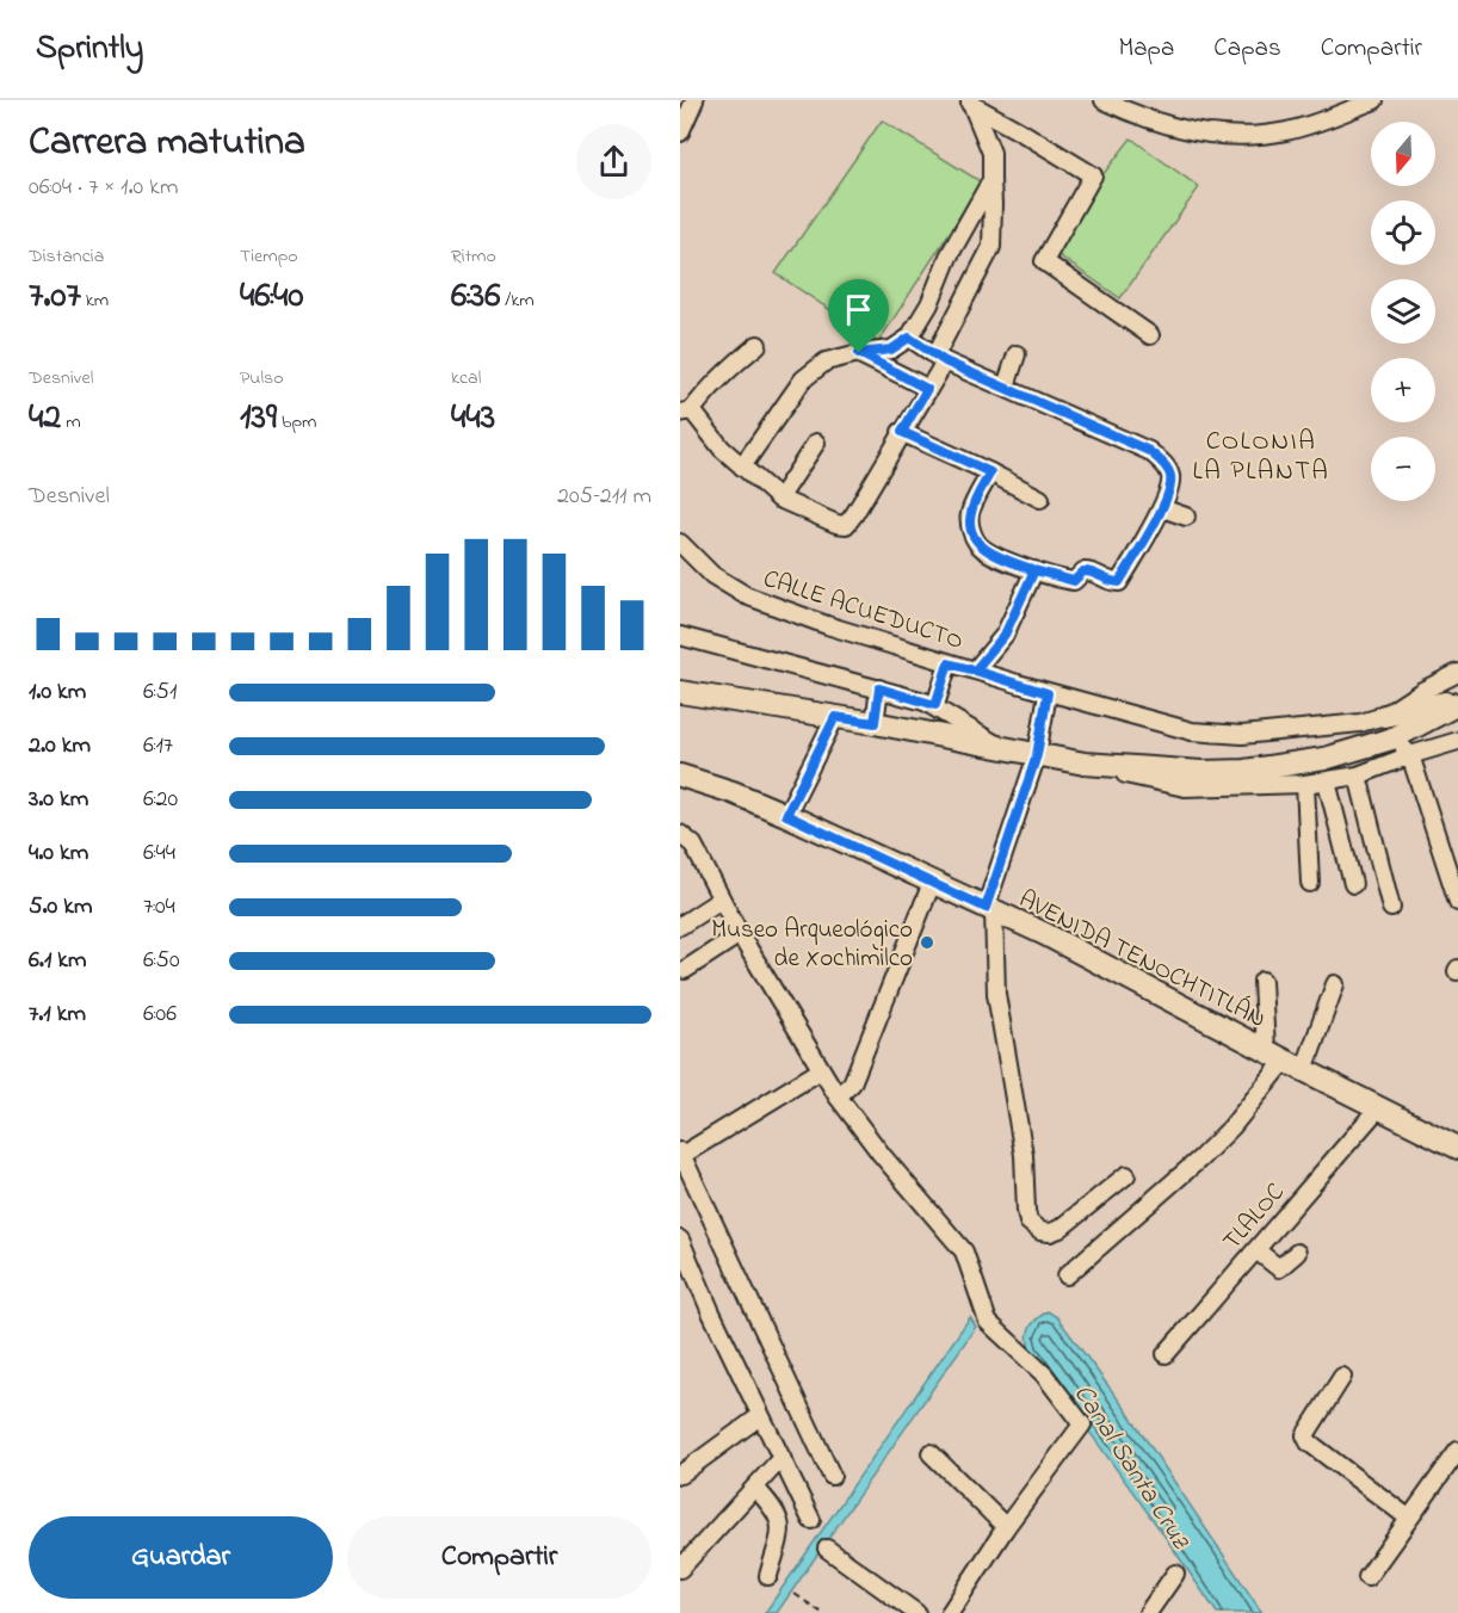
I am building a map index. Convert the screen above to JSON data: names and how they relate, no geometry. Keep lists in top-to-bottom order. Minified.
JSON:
{"streets":{"main road":["AVENIDA TENOCHTITLÁN"],"street":["CALLE ACUEDUCTO","TLALOC"]},"crossings":[["AVENIDA TENOCHTITLÁN","TLALOC"]],"districts":["COLONIA LA PLANTA"],"water":["Canal Santa Cruz"],"places":["Museo Arqueológico de Xochimilco"],"north":"bottom","page":{"header":"Sprintly","nav":["Mapa","Capas","Compartir"],"heading":["Carrera matutina","06:04 · 7 × 1.0 km"],"map_buttons":["+","−"],"stats":[["Distancia","7.07 km"],["Tiempo","46:40"],["Ritmo","6:36 /km"],["Desnivel","42 m"],["Pulso","139 bpm"],["kcal","443"]],"chart":["Desnivel","205–211 m"],"list":[{"name":"1.0 km","note":"6:51"},{"name":"2.0 km","note":"6:17"},{"name":"3.0 km","note":"6:20"},{"name":"4.0 km","note":"6:44"},{"name":"5.0 km","note":"7:04"},{"name":"6.1 km","note":"6:50"},{"name":"7.1 km","note":"6:06"}],"buttons":["Guardar","Compartir"]}}
